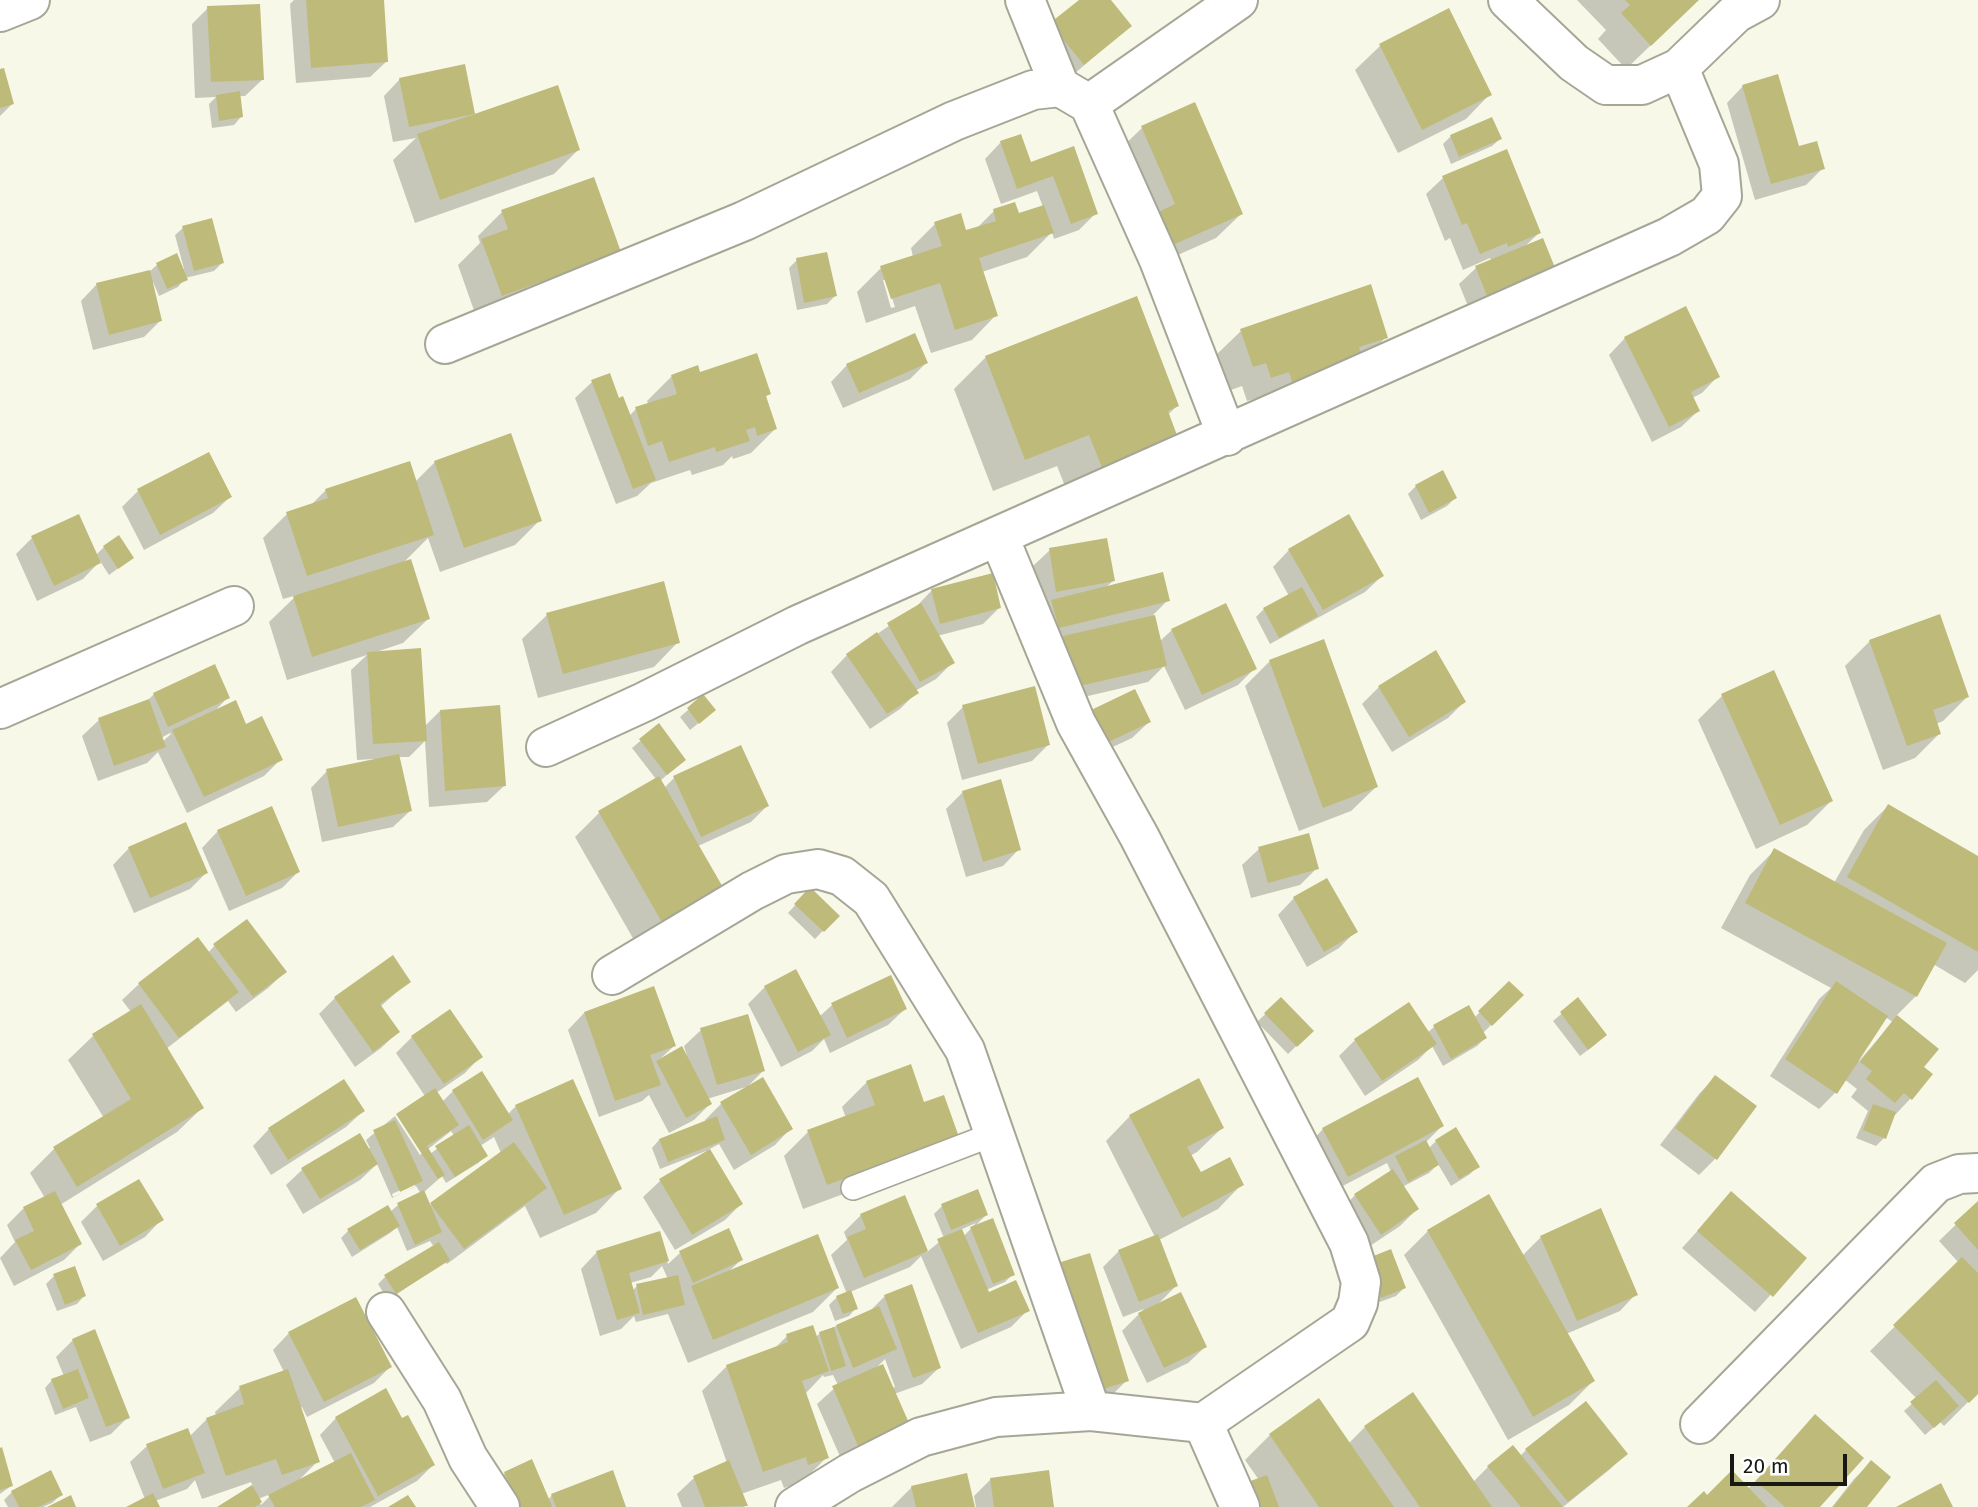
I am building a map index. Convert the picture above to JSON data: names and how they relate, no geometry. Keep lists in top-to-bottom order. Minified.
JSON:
{"scale_bar":"20 m"}
